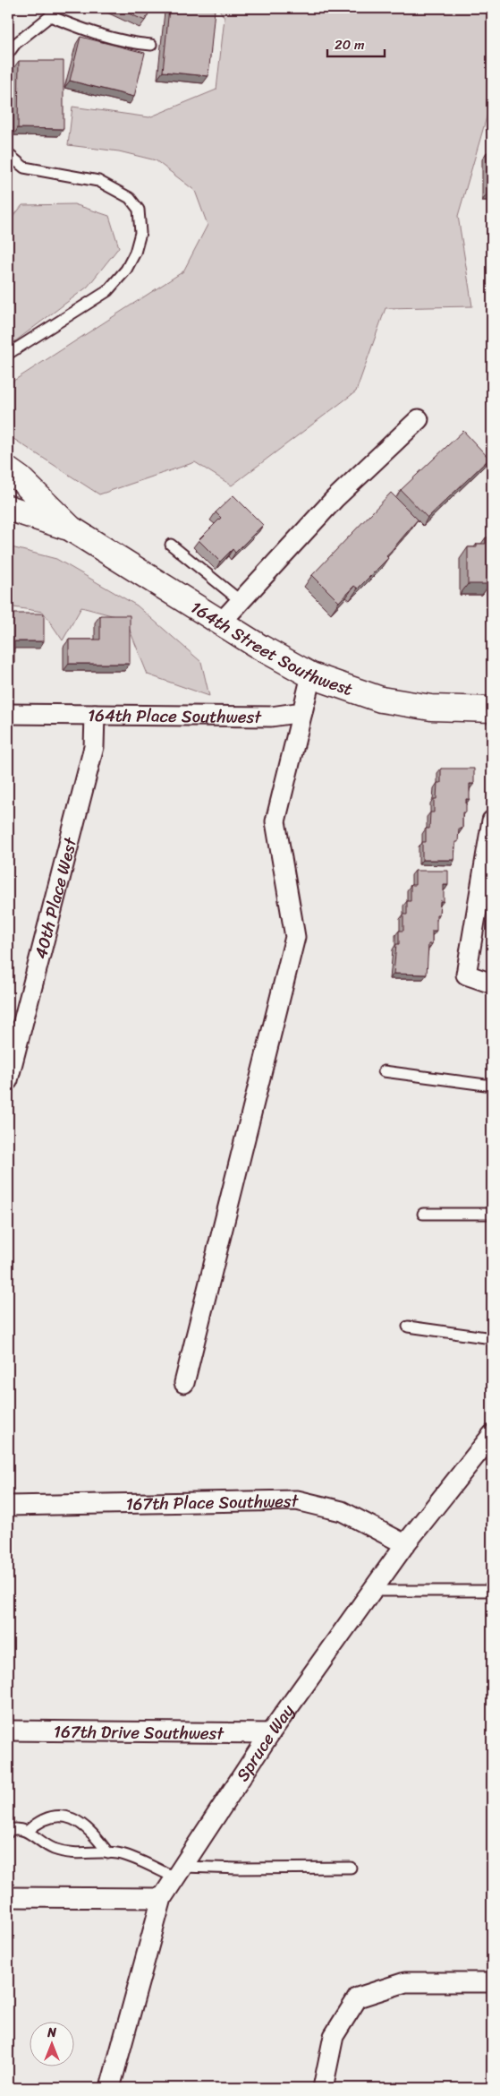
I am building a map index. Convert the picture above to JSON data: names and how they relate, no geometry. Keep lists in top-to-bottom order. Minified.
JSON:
{"streets":{"main road":["164th Street Southwest"],"street":["164th Place Southwest","40th Place West","167th Place Southwest","167th Drive Southwest","Spruce Way"]},"crossings":[["164th Place Southwest","40th Place West"],["167th Place Southwest","Spruce Way"],["167th Drive Southwest","Spruce Way"]],"scale_bar":"20 m","north":"top"}
